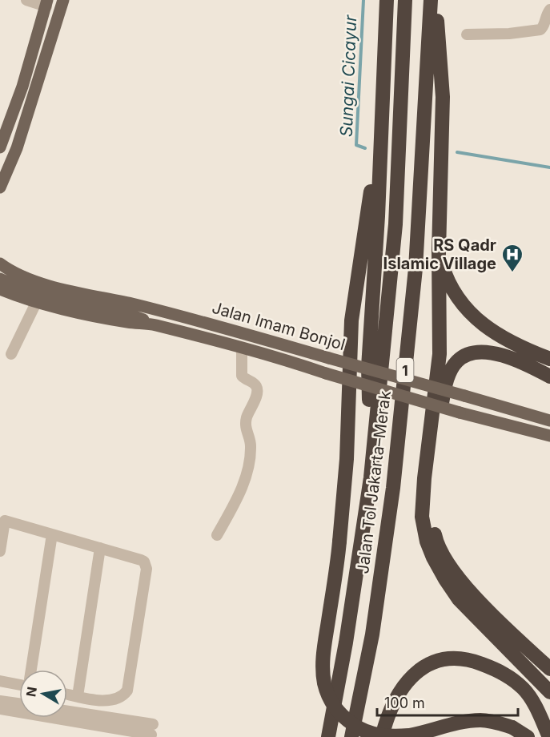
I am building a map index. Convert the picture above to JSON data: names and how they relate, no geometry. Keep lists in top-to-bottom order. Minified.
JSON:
{"streets":{"highway":["1","Jalan Tol Jakarta–Merak"],"main road":["Jalan Imam Bonjol"]},"water":["Sungai Cicayur"],"places":{"hospital":["RS Qadr Islamic Village"]},"scale_bar":"100 m","north":"left"}
